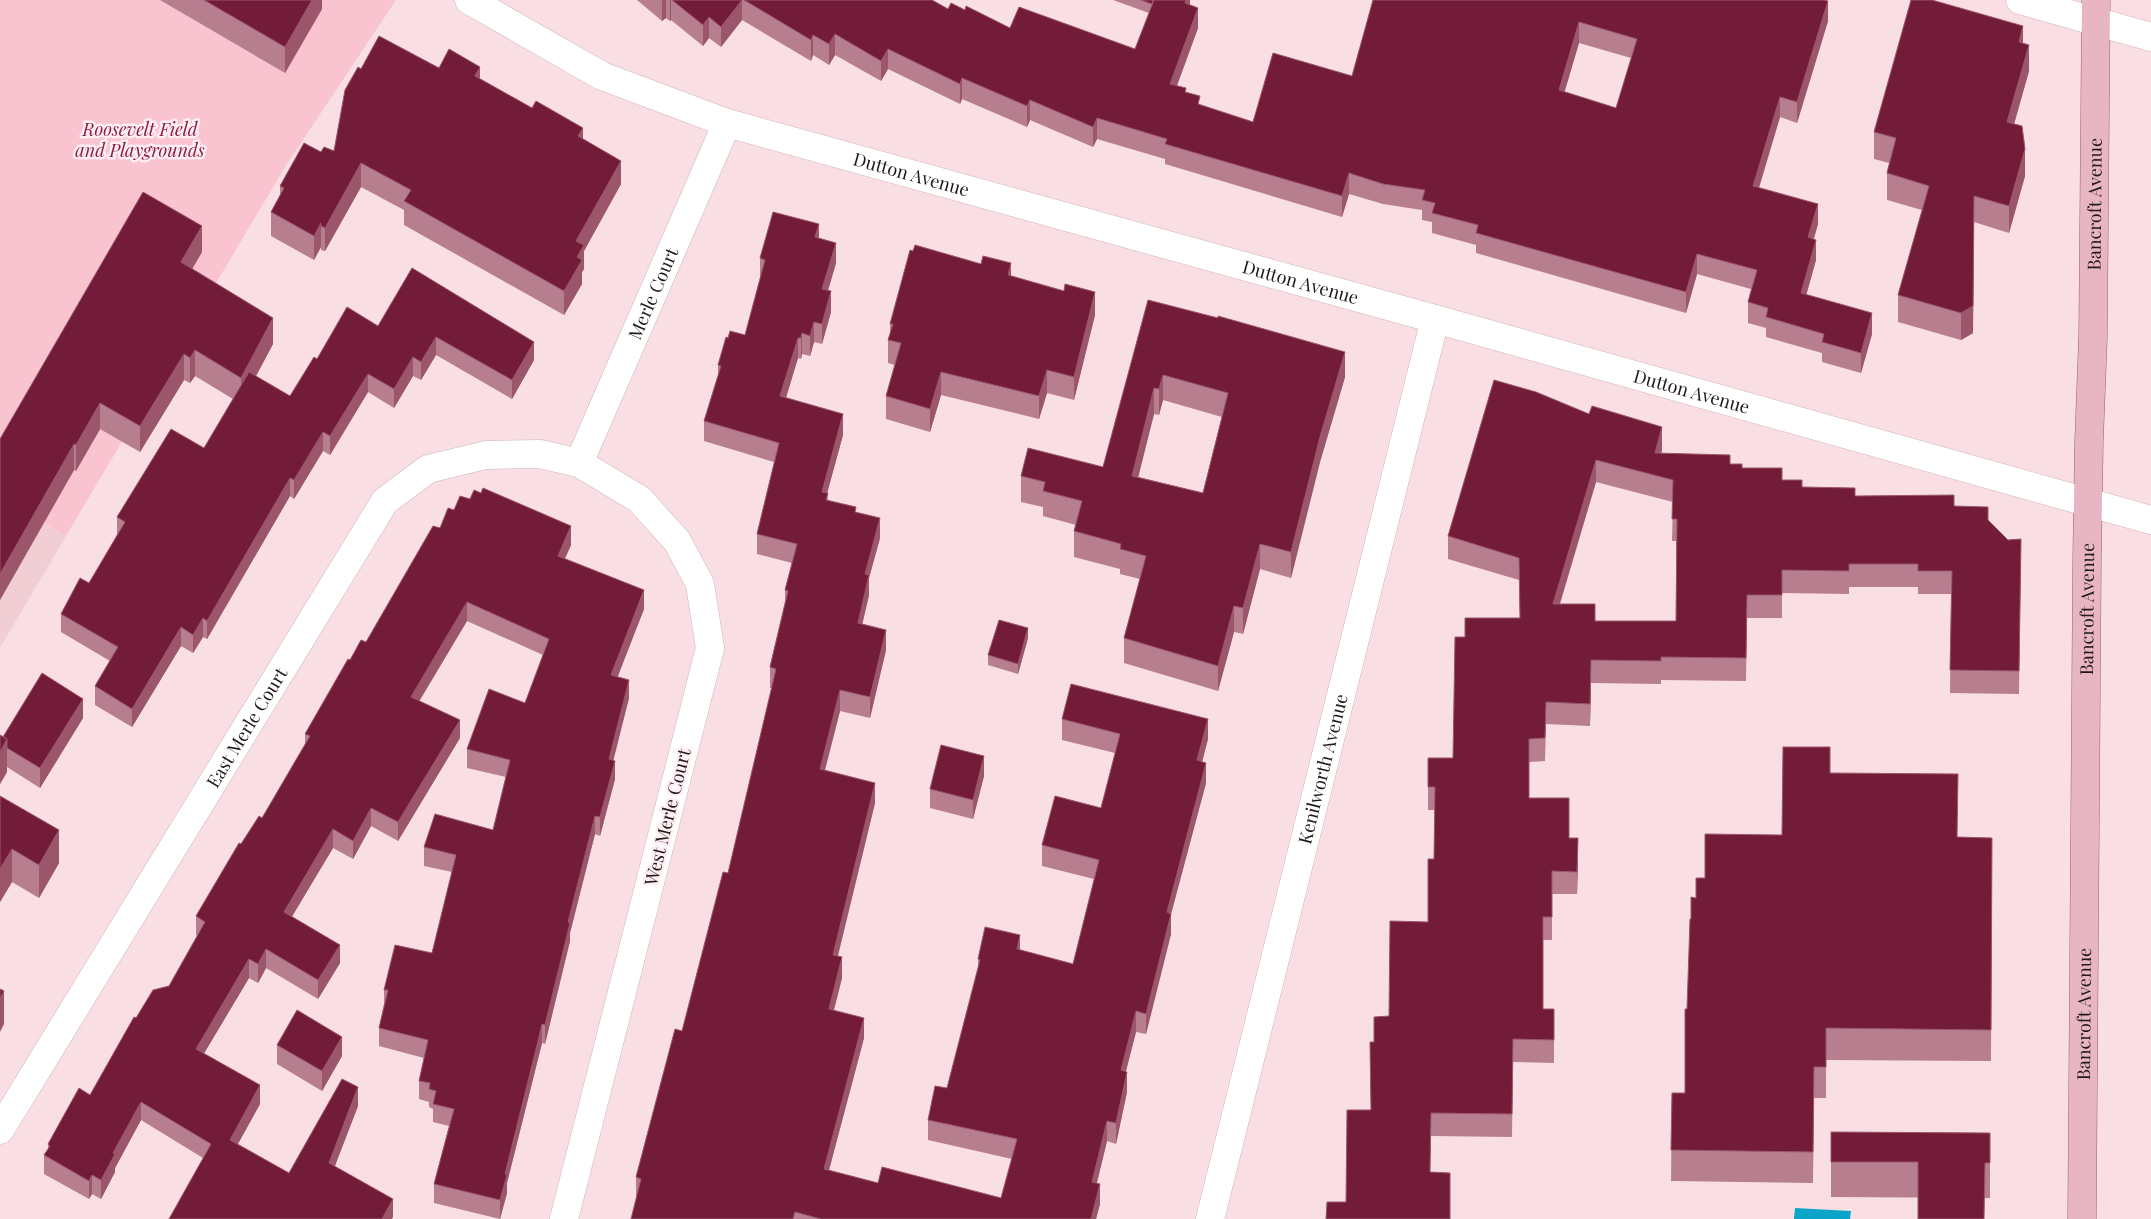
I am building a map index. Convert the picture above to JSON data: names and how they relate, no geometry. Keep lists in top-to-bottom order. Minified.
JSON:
{"streets":{"main road":["Bancroft Avenue"],"street":["Dutton Avenue","Merle Court","East Merle Court","Kenilworth Avenue","West Merle Court"]},"crossings":[["Dutton Avenue","Bancroft Avenue"],["Dutton Avenue","Merle Court"],["Dutton Avenue","Kenilworth Avenue"],["Merle Court","East Merle Court"],["Merle Court","West Merle Court"],["East Merle Court","West Merle Court"]],"parks":["Roosevelt Field and Playgrounds"]}
